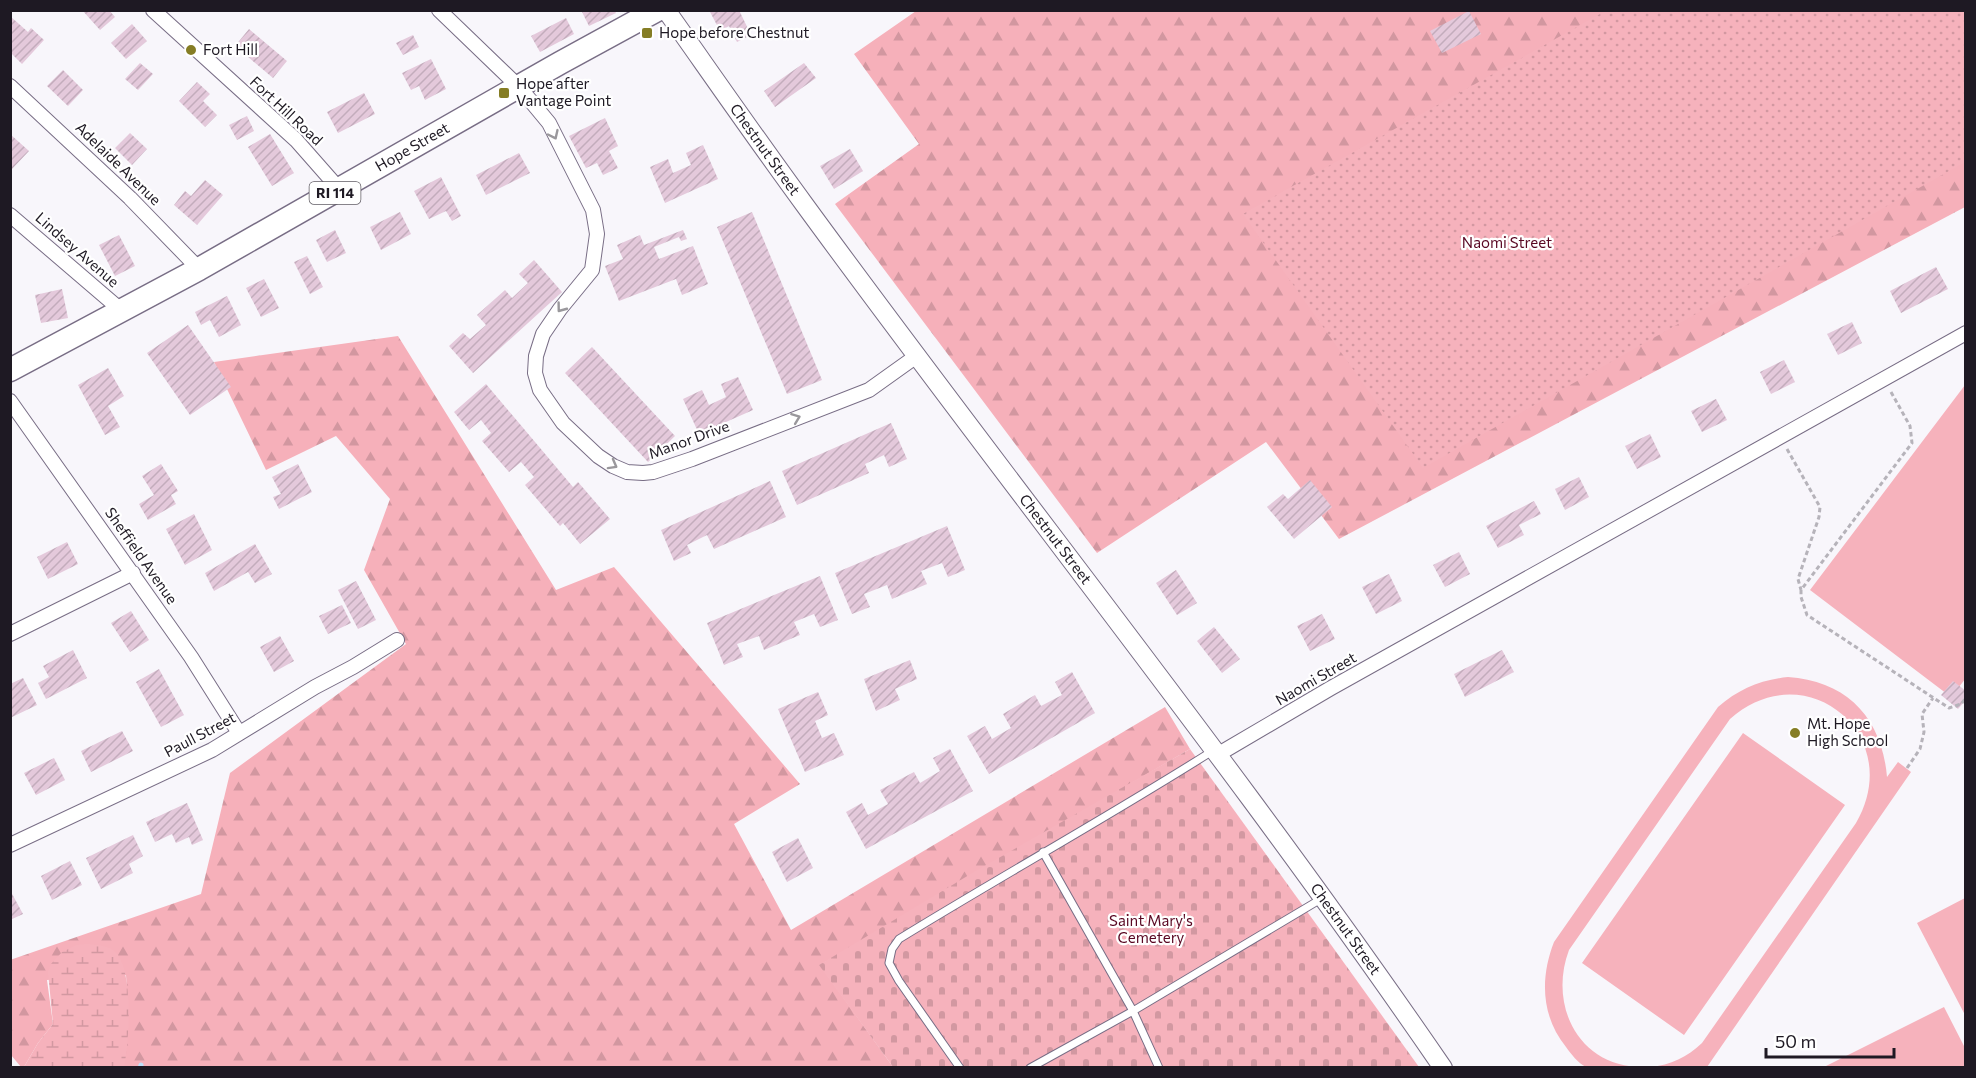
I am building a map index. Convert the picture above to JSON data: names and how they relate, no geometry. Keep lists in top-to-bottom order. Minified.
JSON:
{"streets":{"main road":["Hope Street","RI 114"],"street":["Fort Hill Road","Chestnut Street","Adelaide Avenue","Lindsey Avenue","Manor Drive","Sheffield Avenue","Naomi Street","Paull Street"]},"crossings":[["Fort Hill Road","Hope Street"],["Hope Street","Adelaide Avenue"],["Hope Street","Lindsey Avenue"],["Hope Street","Manor Drive"],["Chestnut Street","Manor Drive"],["Chestnut Street","Naomi Street"],["Sheffield Avenue","Paull Street"]],"parks":["Naomi Street","Saint Mary's Cemetery"],"places":{"transit":["Hope before Chestnut","Hope after Vantage Point"],"other":["Fort Hill","Mt. Hope High School"]},"scale_bar":"50 m"}
